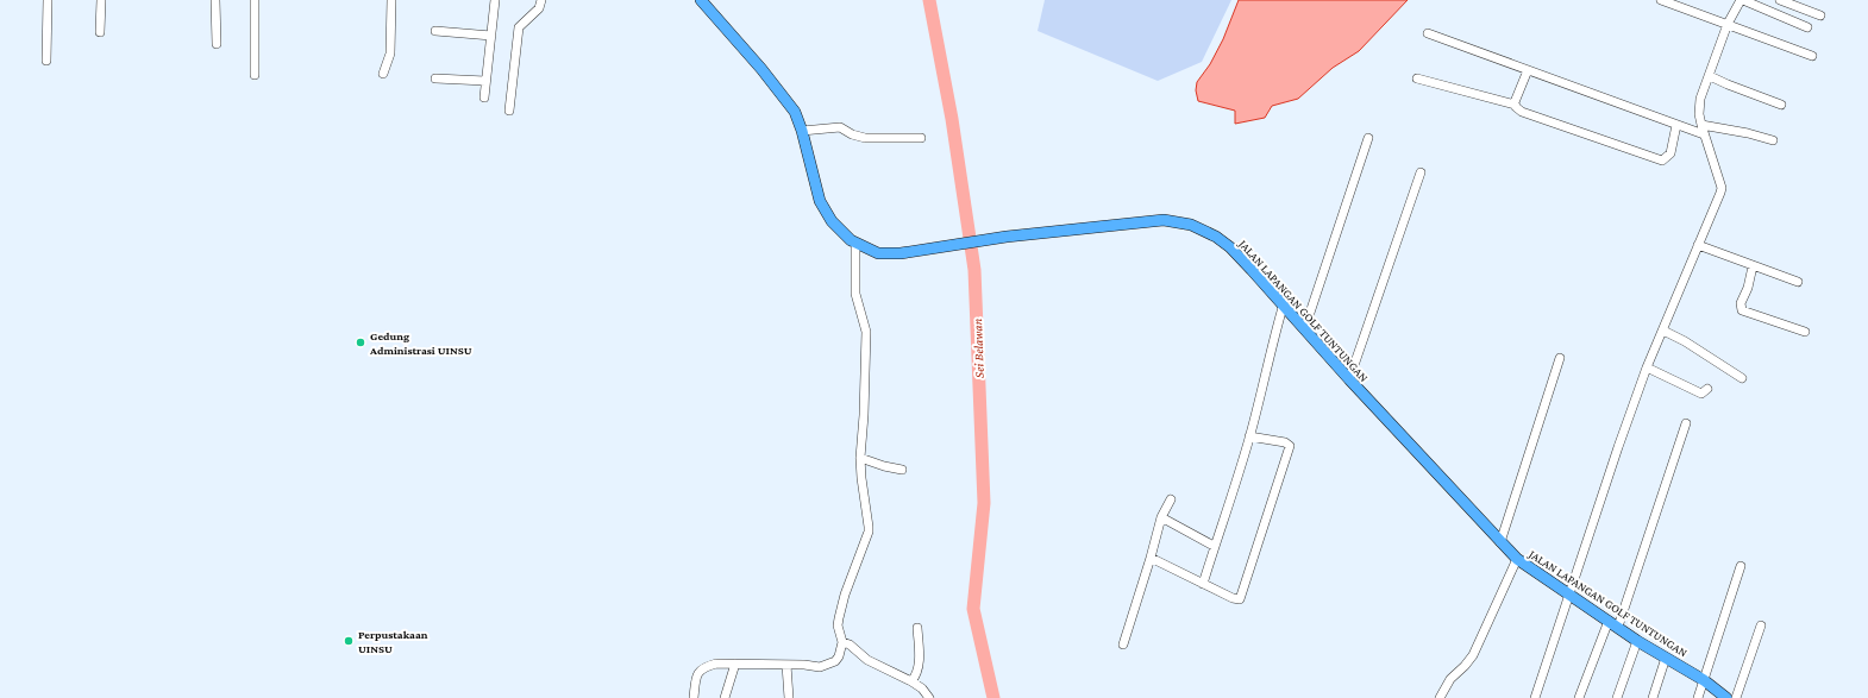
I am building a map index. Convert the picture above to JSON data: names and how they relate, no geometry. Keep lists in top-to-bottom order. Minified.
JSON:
{"streets":{"main road":["JALAN LAPANGAN GOLF TUNTUNGAN"]},"water":["Sei Belawan"],"places":["Gedung Administrasi UINSU","Perpustakaan UINSU"]}
